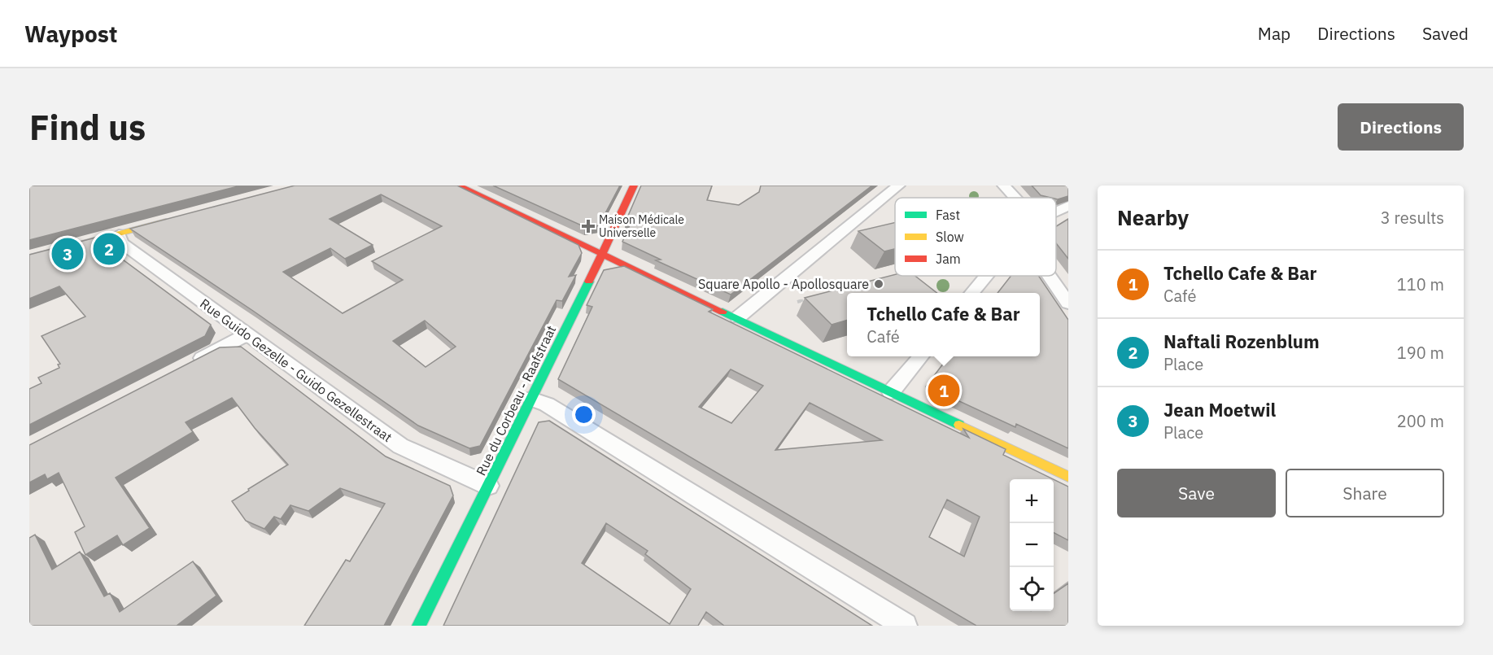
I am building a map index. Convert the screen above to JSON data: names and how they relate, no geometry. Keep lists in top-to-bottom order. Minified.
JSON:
{"streets":{"street":["Rue Guido Gezelle - Guido Gezellestraat","Rue du Corbeau - Raafstraat"]},"crossings":[["Rue Guido Gezelle - Guido Gezellestraat","Rue du Corbeau - Raafstraat"]],"places":{"health":["Maison Médicale Universelle"],"other":["Square Apollo - Apollosquare"]},"legend":["Fast","Slow","Jam"],"page":{"header":"Waypost","nav":["Map","Directions","Saved"],"buttons":["Directions",["Save","Share"]],"title":"Find us","heading":["Nearby","3 results"],"pins":["2","3","1"],"list":[{"mark":"1","name":"Tchello Cafe & Bar","note":"Café","value":"110 m"},{"mark":"2","name":"Naftali Rozenblum","note":"Place","value":"190 m"},{"mark":"3","name":"Jean Moetwil","note":"Place","value":"200 m"}],"popup":["Tchello Cafe & Bar","Café"],"map_buttons":["+","−"]}}
